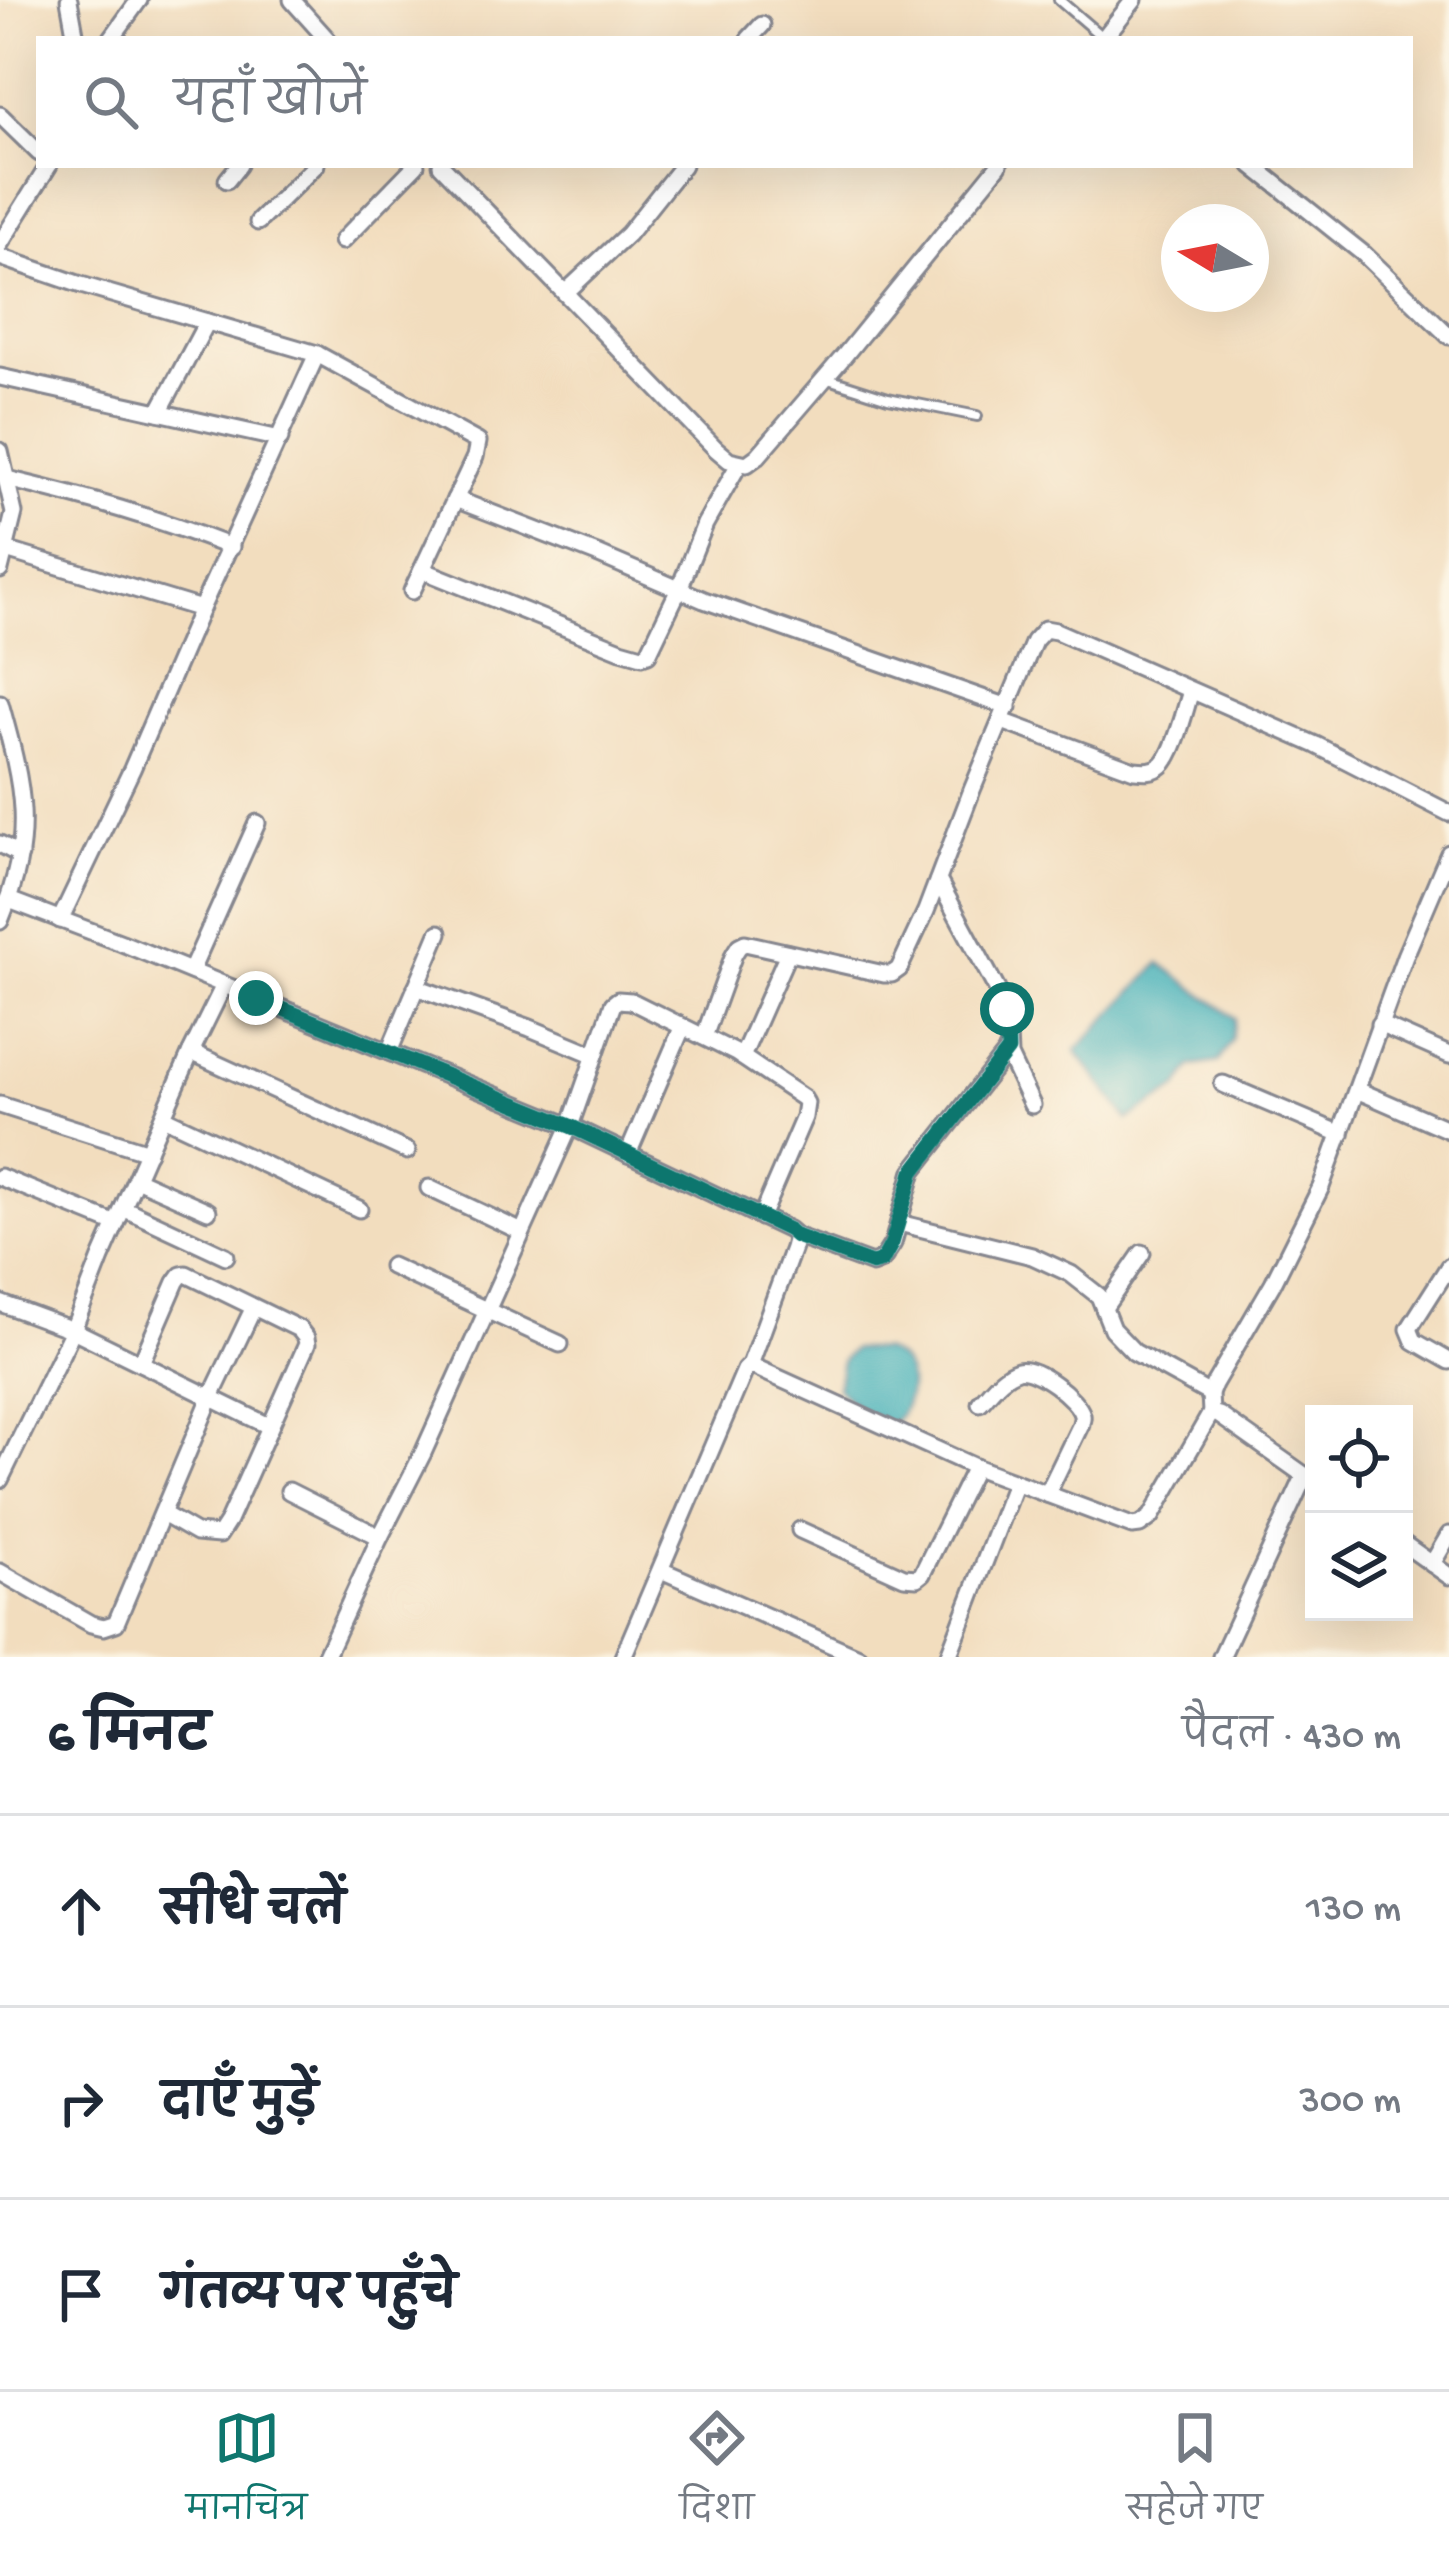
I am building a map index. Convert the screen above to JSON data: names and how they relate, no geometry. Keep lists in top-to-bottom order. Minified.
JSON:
{"north":"left","page":{"search":"यहाँ खोजें","heading":["6 मिनट","पैदल · 430 m"],"list":[["सीधे चलें","130 m"],["दाएँ मुड़ें","300 m"],"गंतव्य पर पहुँचे"],"nav":["मानचित्र","दिशा","सहेजे गए"]}}
